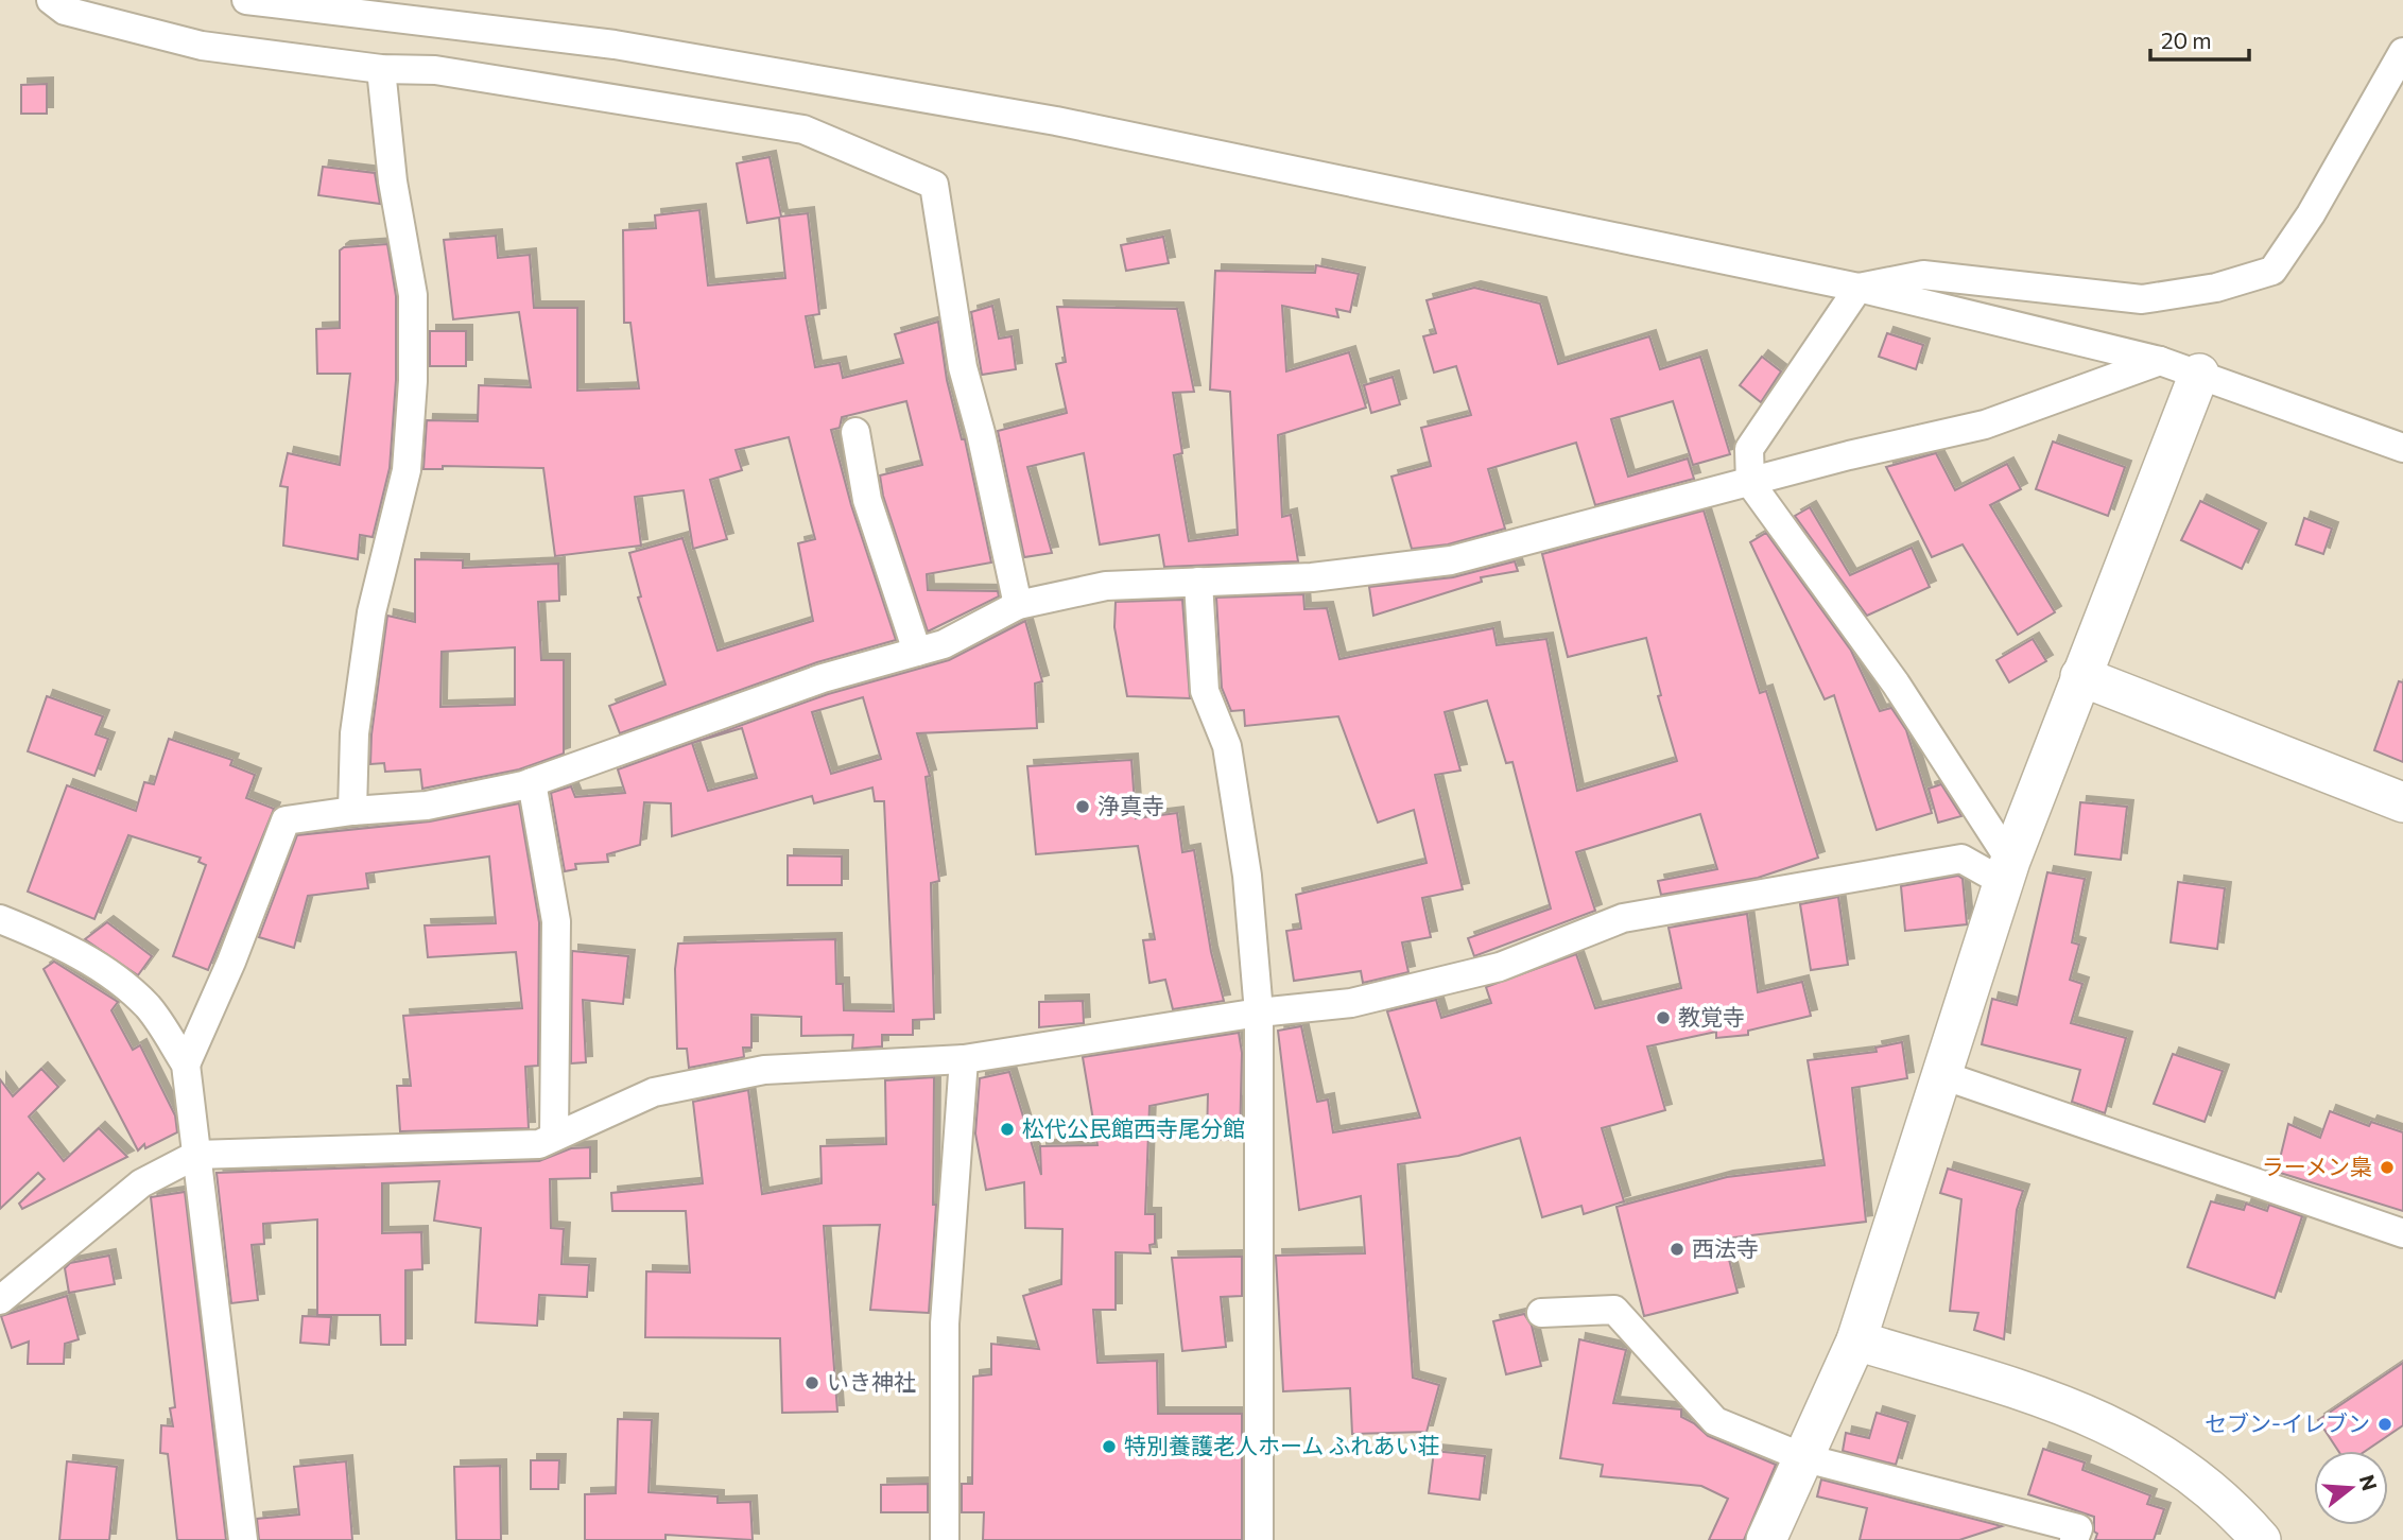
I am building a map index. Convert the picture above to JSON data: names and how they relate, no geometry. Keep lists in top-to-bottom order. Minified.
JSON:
{"places":["浄真寺","教覚寺","松代公民館西寺尾分館","ラーメン梟","西法寺","いき神社","セブン-イレブン","特別養護老人ホーム ふれあい荘"],"scale_bar":"20 m","north":"right"}
